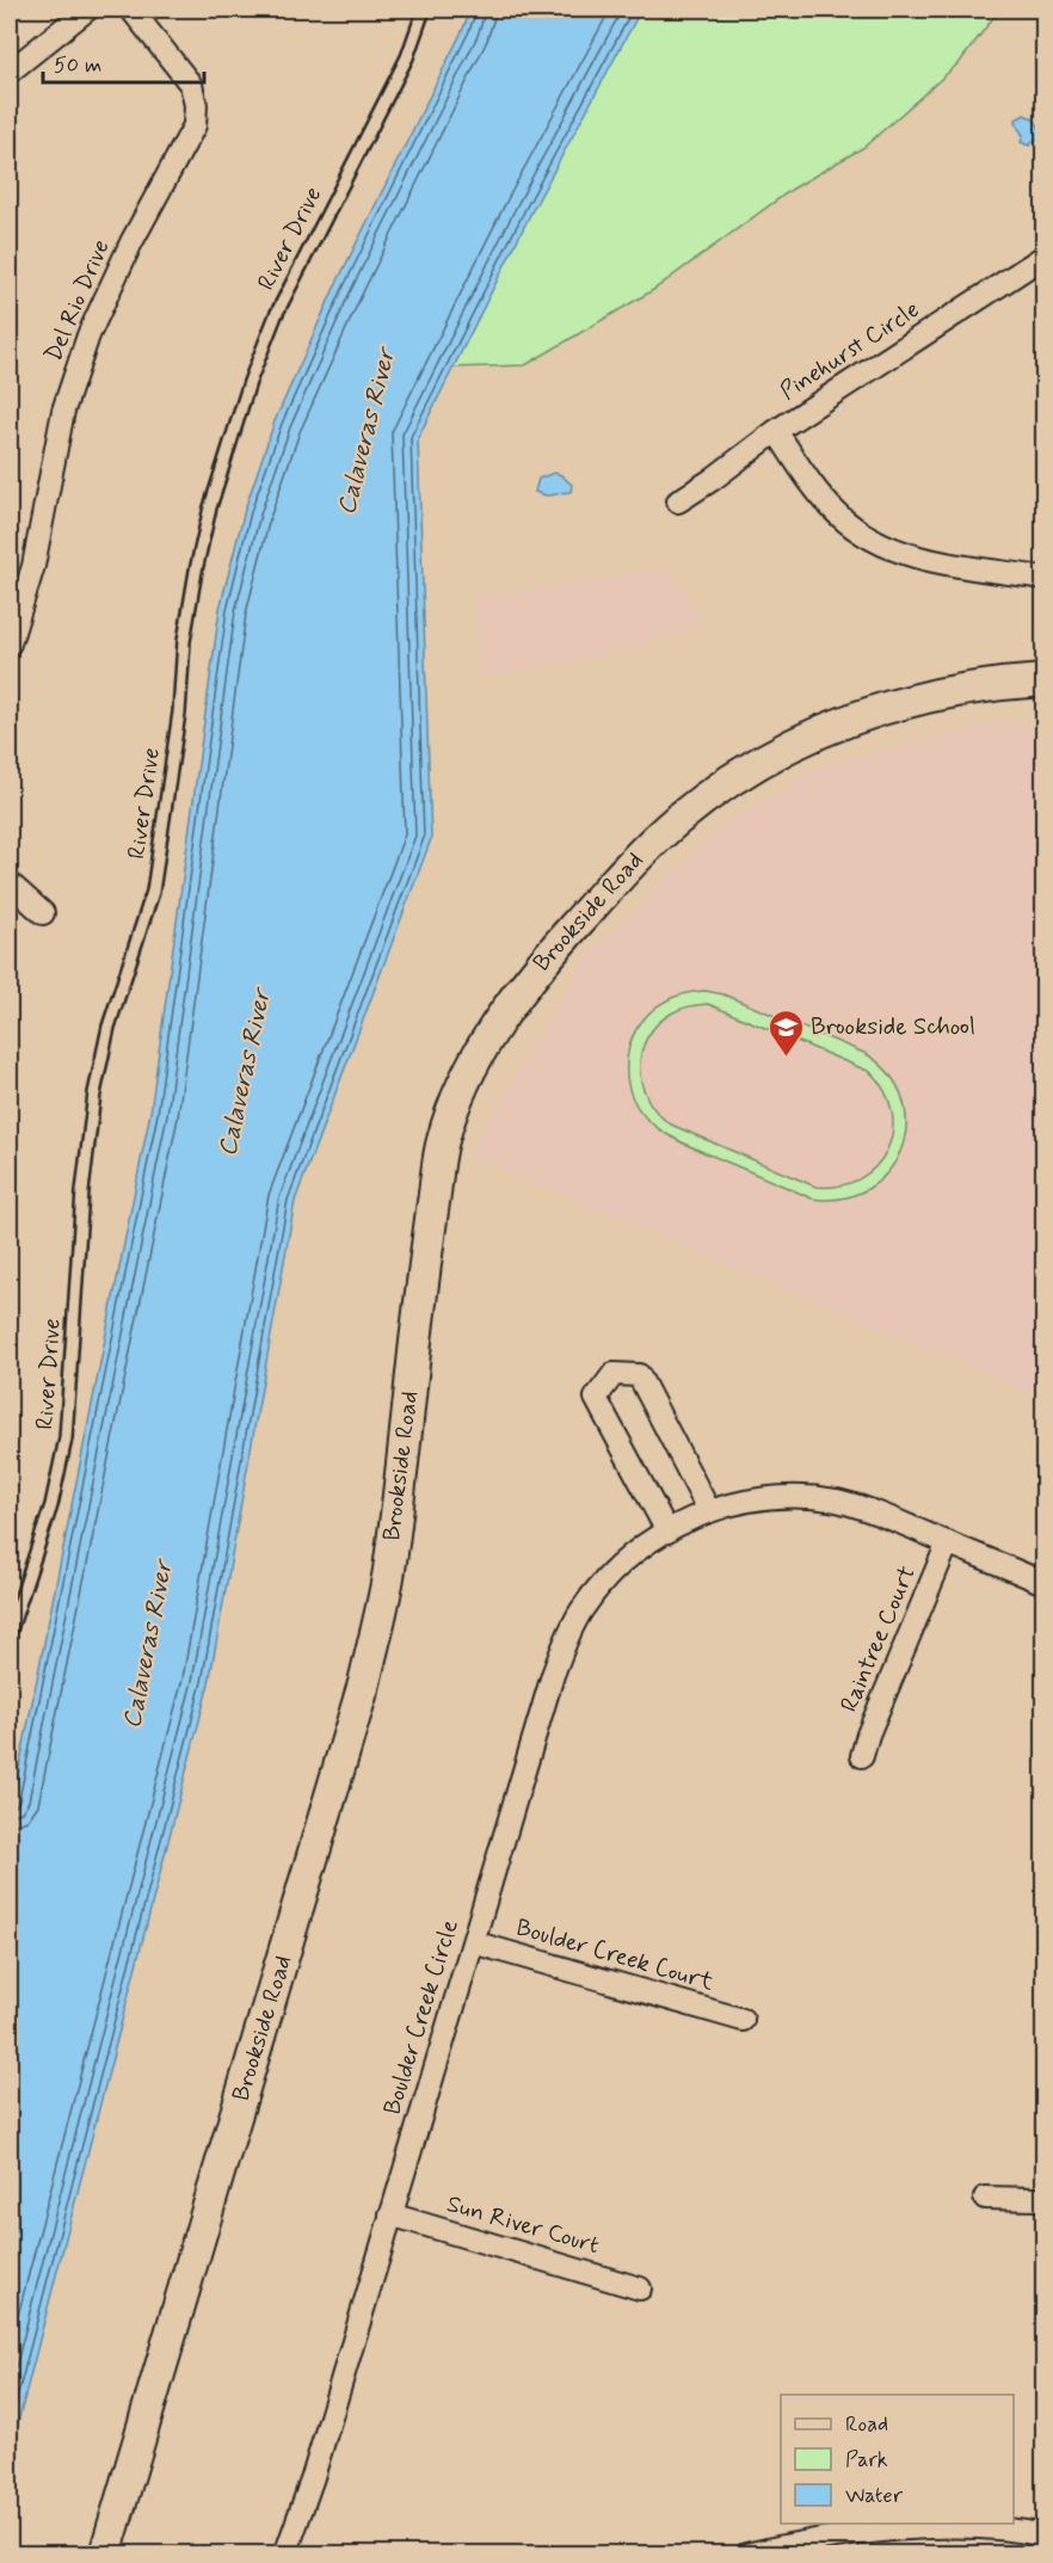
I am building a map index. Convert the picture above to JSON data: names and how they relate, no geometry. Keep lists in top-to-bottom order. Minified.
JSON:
{"streets":{"street":["Del Rio Drive","Pinehurst Circle","Brookside Road","Raintree Court","Boulder Creek Court","Boulder Creek Circle","Sun River Court"],"lane":["River Drive"]},"crossings":[["Raintree Court","Boulder Creek Circle"],["Boulder Creek Court","Boulder Creek Circle"],["Boulder Creek Circle","Sun River Court"]],"water":["Calaveras River"],"places":{"school or university":["Brookside School"]},"legend":["Road","Park","Water"],"scale_bar":"50 m"}
